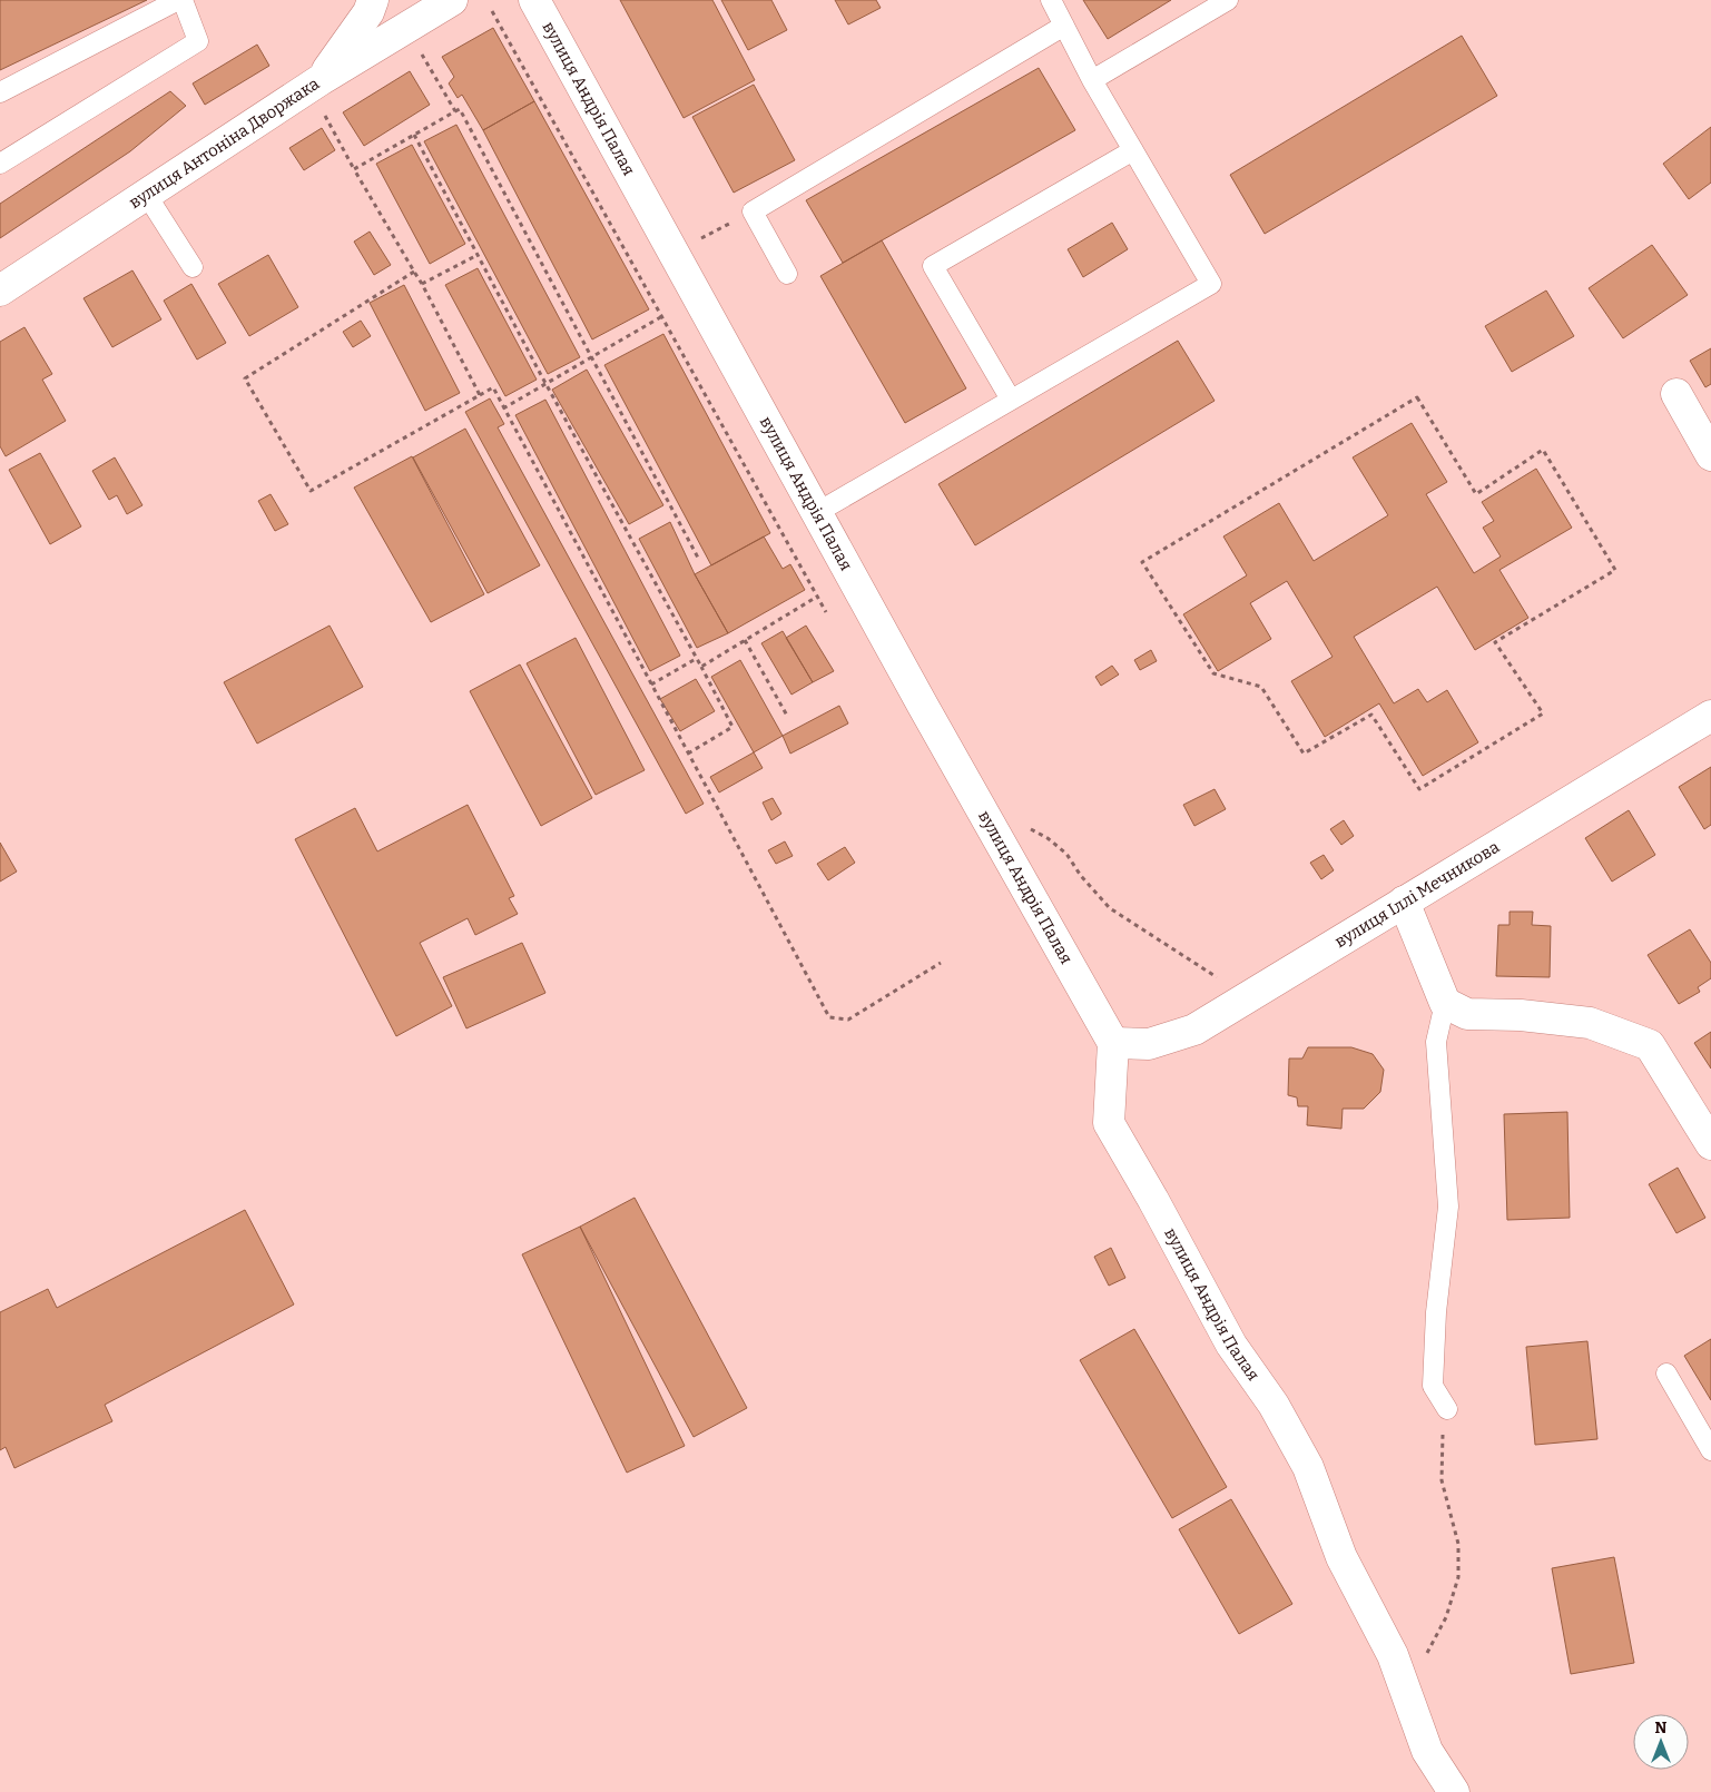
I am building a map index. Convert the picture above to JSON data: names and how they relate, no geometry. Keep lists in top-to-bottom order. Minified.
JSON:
{"streets":{"street":["вулиця Андрія Палая","вулиця Антоніна Дворжака","вулиця Іллі Мечникова"]},"crossings":[["вулиця Андрія Палая","вулиця Іллі Мечникова"]],"north":"top"}
